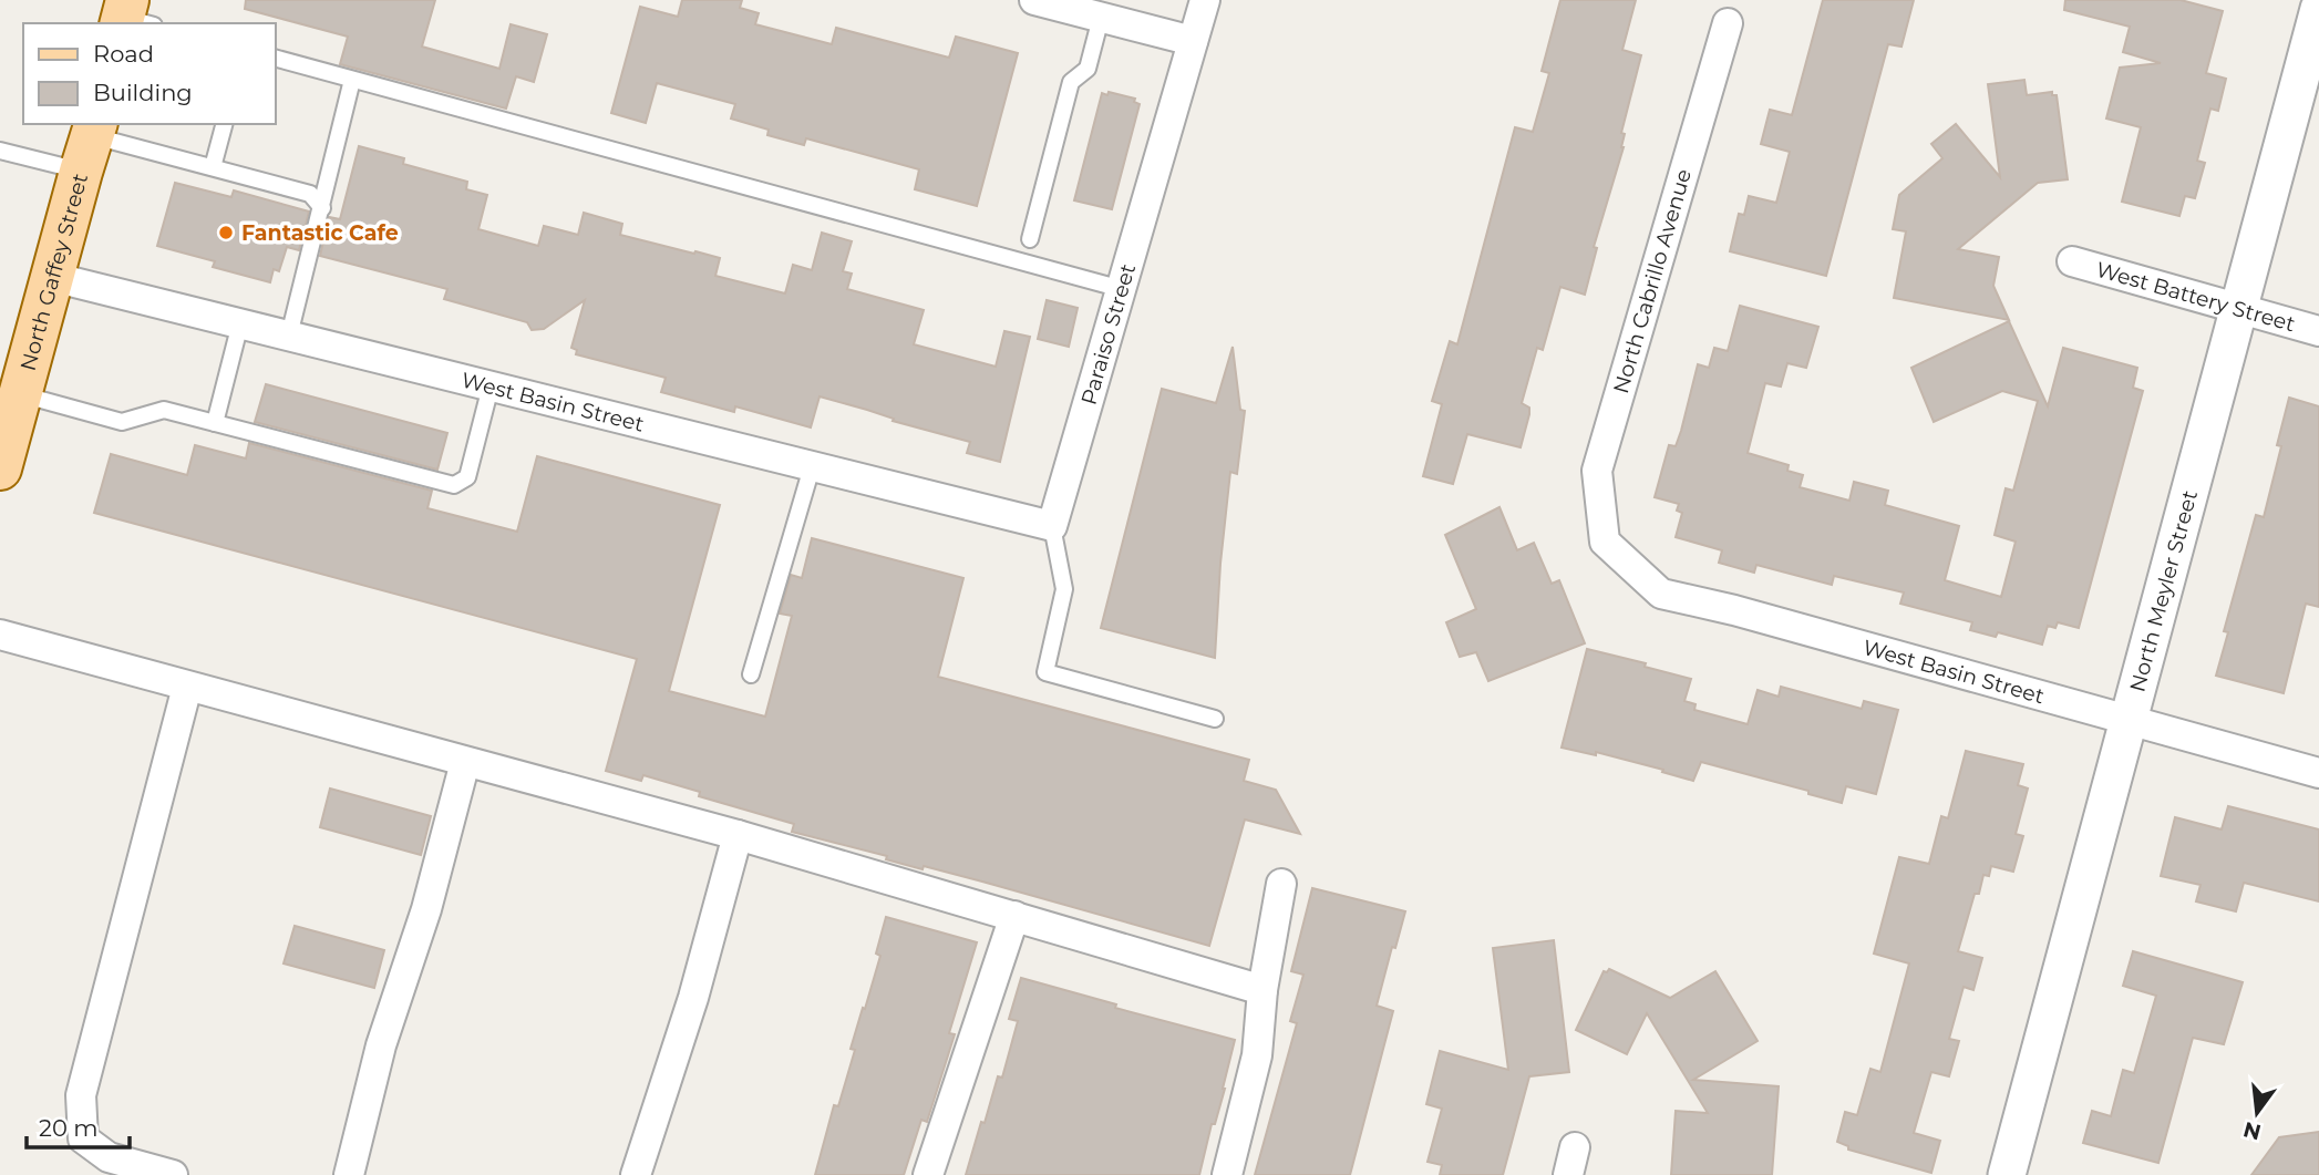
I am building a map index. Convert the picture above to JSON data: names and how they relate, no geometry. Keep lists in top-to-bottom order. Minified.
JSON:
{"streets":{"main road":["North Gaffey Street"],"street":["North Cabrillo Avenue","West Battery Street","Paraiso Street","West Basin Street","North Meyler Street"]},"crossings":[["North Gaffey Street","West Basin Street"],["North Cabrillo Avenue","West Basin Street"],["West Battery Street","North Meyler Street"],["Paraiso Street","West Basin Street"],["West Basin Street","North Meyler Street"]],"places":["Fantastic Cafe"],"legend":["Road","Building"],"scale_bar":"20 m","north":"bottom"}
